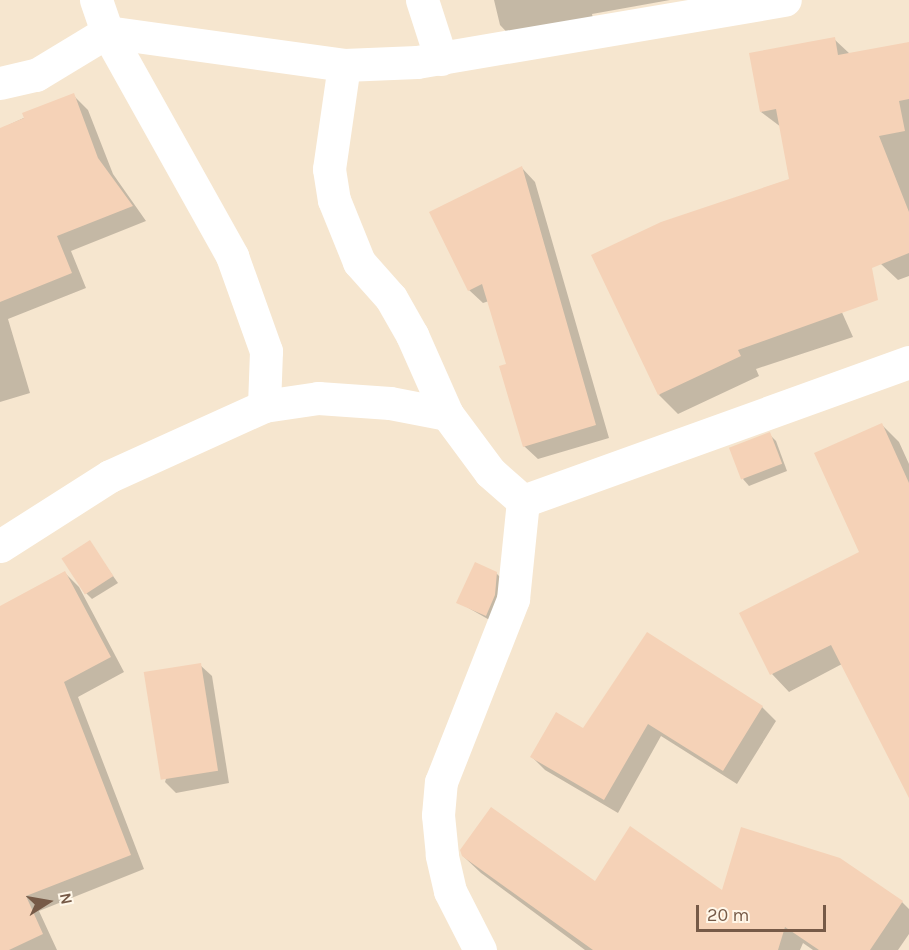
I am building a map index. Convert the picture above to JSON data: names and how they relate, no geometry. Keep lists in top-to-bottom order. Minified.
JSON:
{"scale_bar":"20 m","north":"right"}
